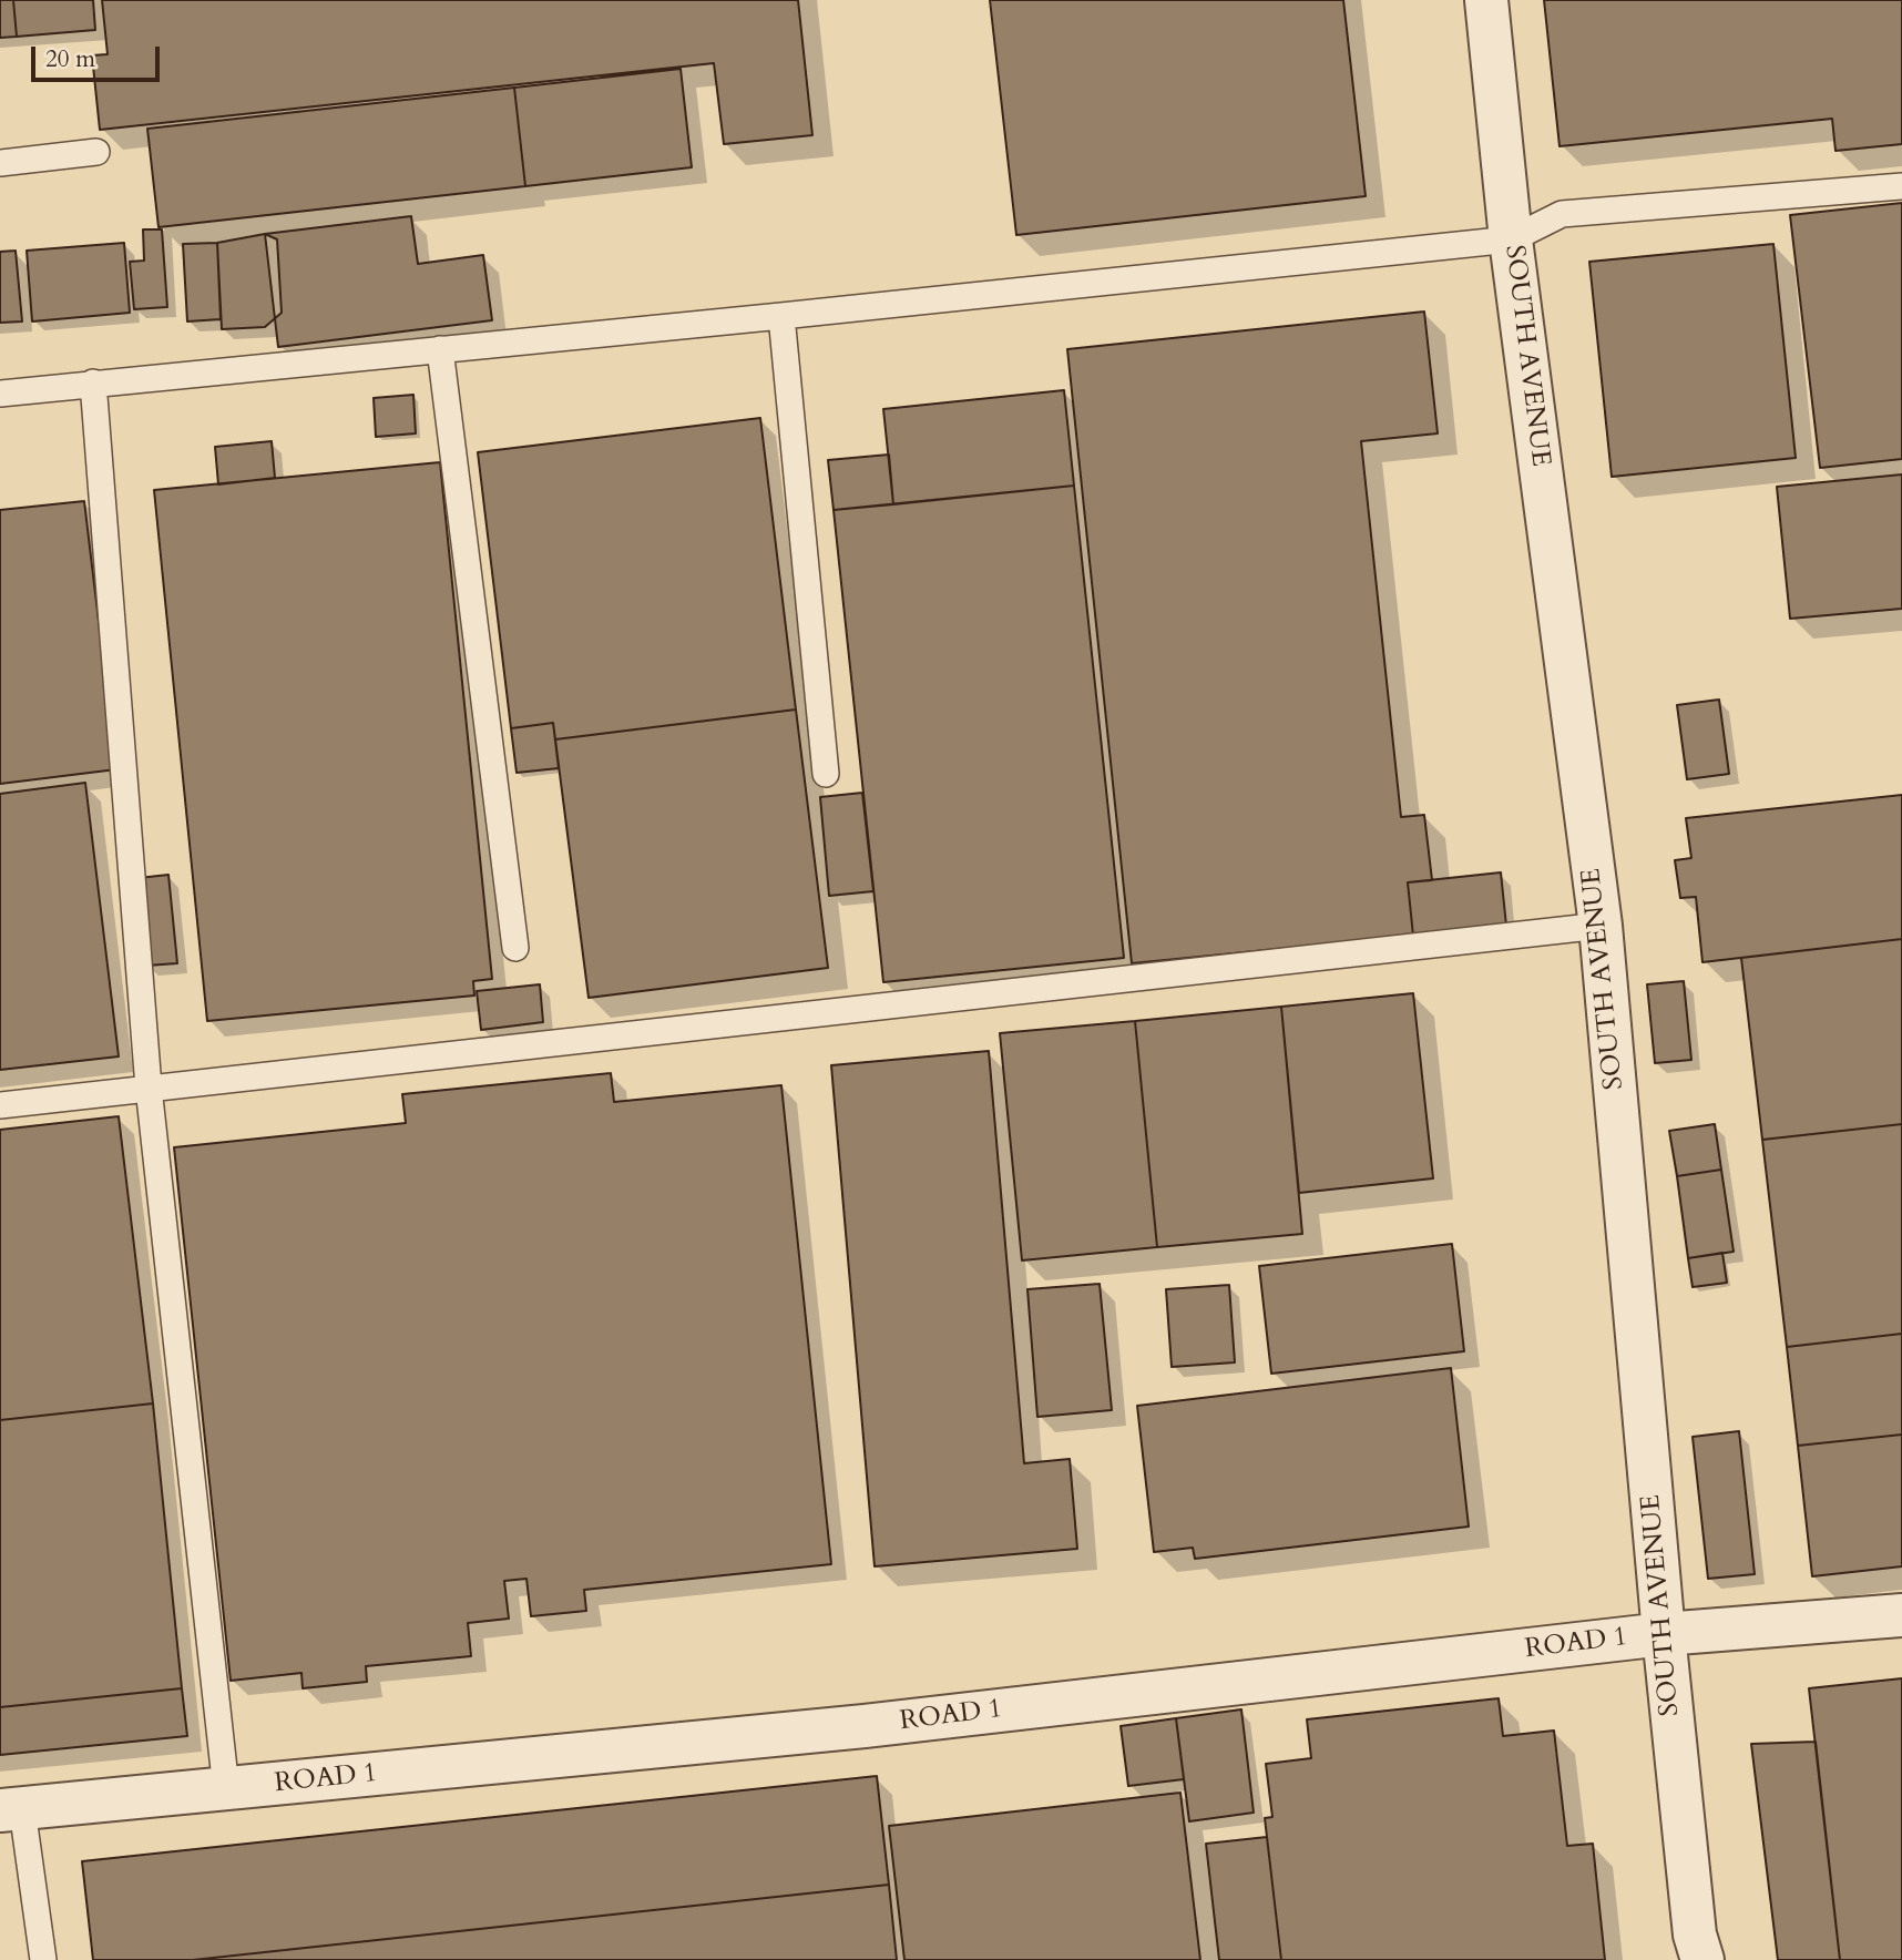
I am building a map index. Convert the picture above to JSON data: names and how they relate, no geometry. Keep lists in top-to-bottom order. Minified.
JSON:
{"streets":{"street":["SOUTH AVENUE","ROAD 1"]},"crossings":[["SOUTH AVENUE","ROAD 1"]],"scale_bar":"20 m"}
